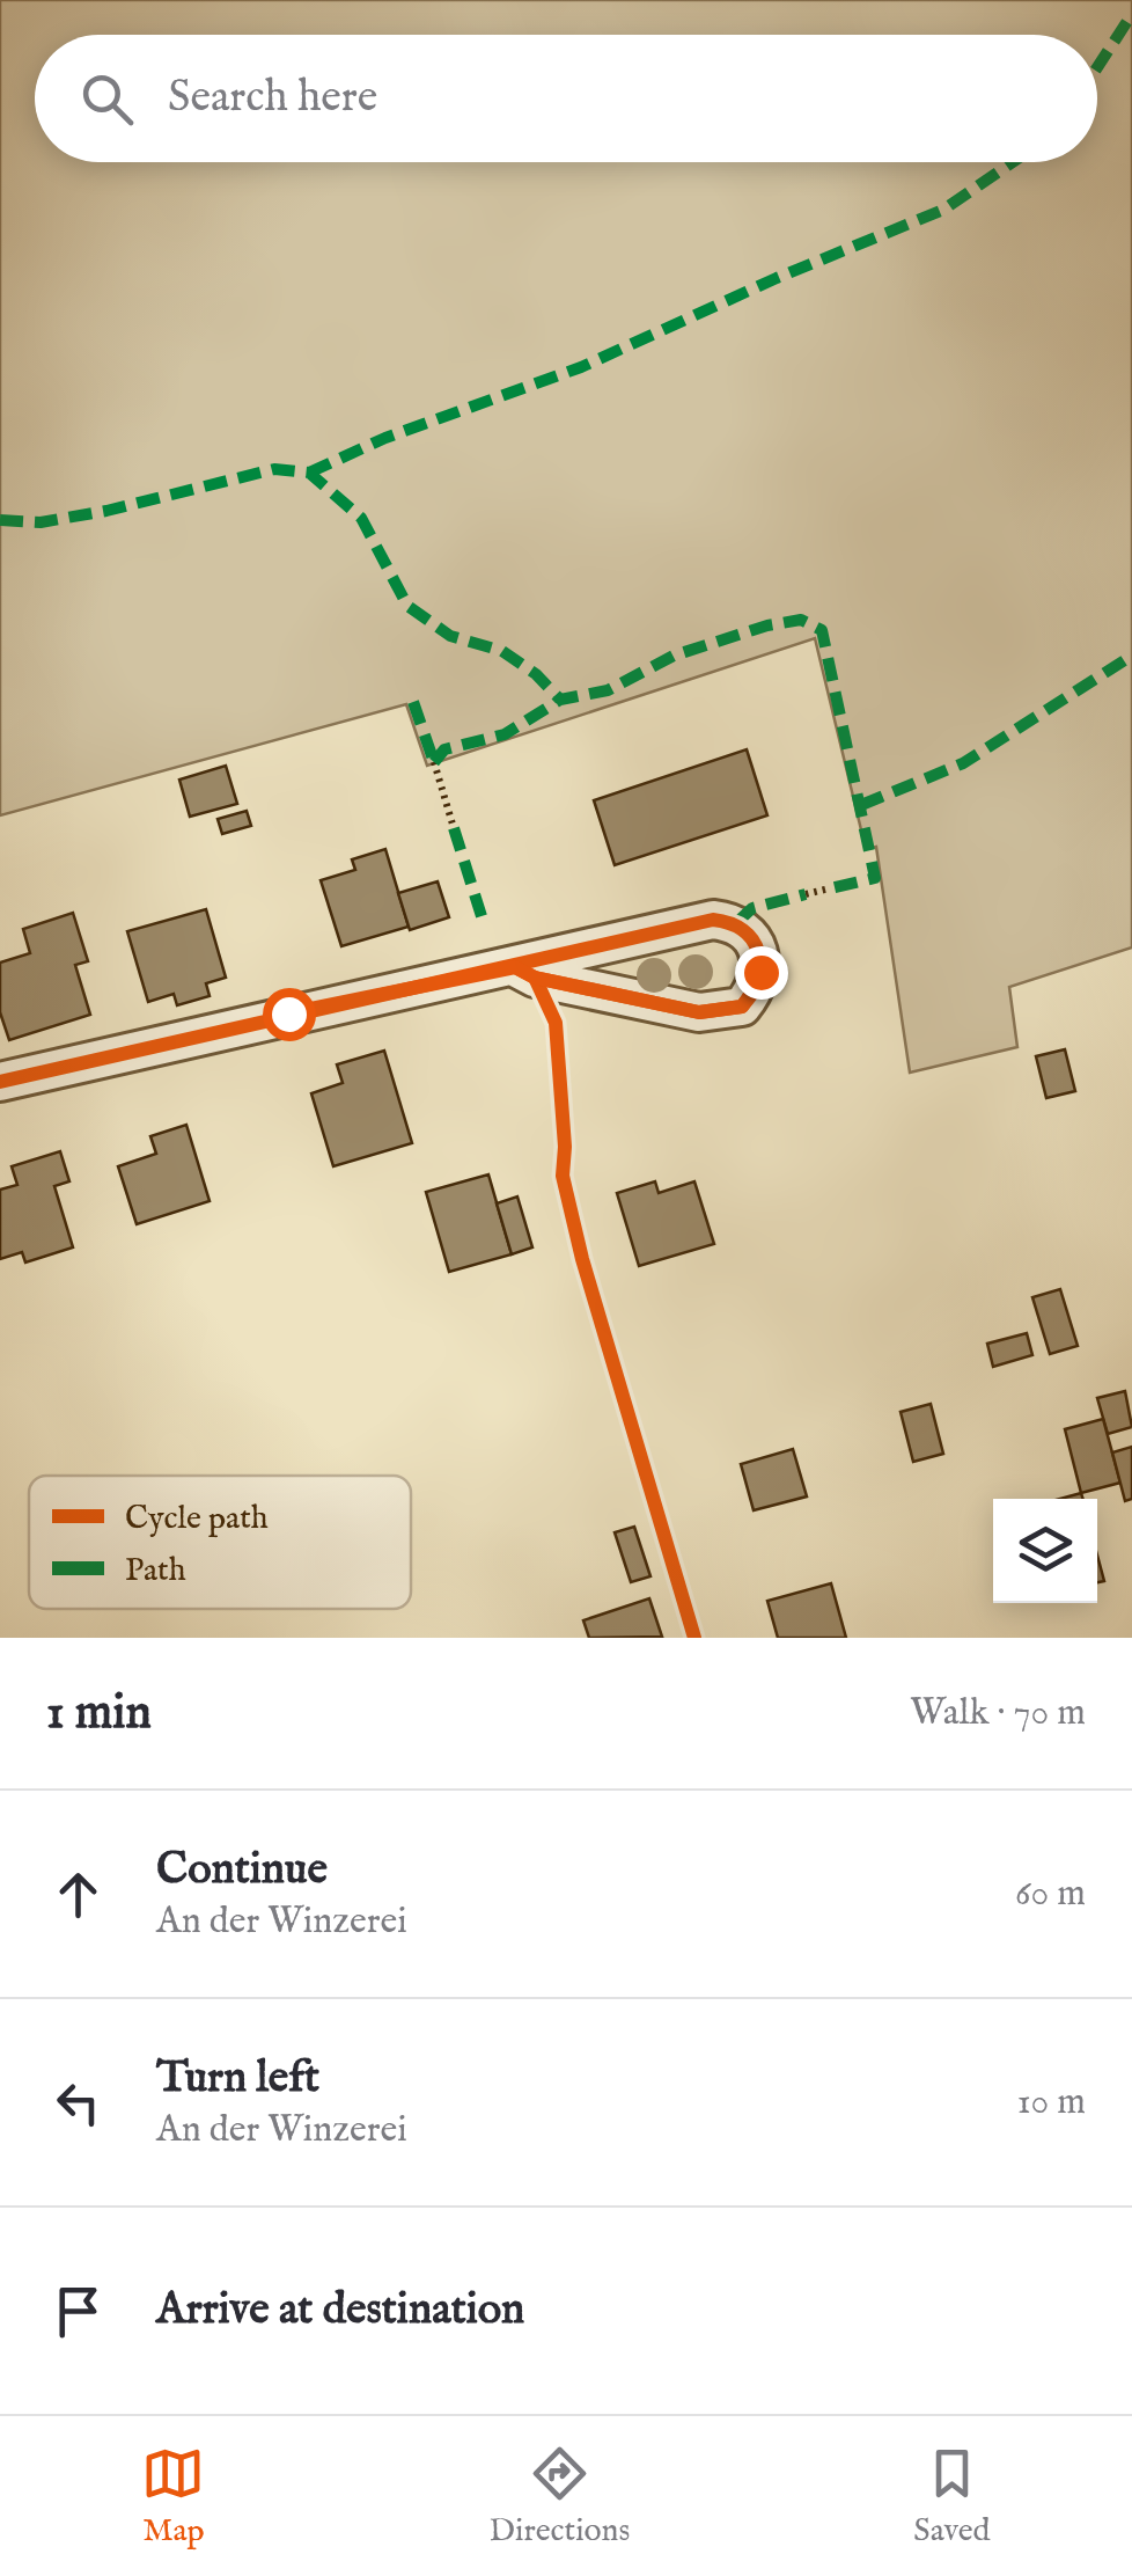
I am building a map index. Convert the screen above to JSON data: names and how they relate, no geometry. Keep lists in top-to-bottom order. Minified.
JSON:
{"legend":["Cycle path","Path"],"page":{"search":"Search here","heading":["1 min","Walk · 70 m"],"list":[["Continue","An der Winzerei","60 m"],["Turn left","An der Winzerei","10 m"],"Arrive at destination"],"nav":["Map","Directions","Saved"]}}
